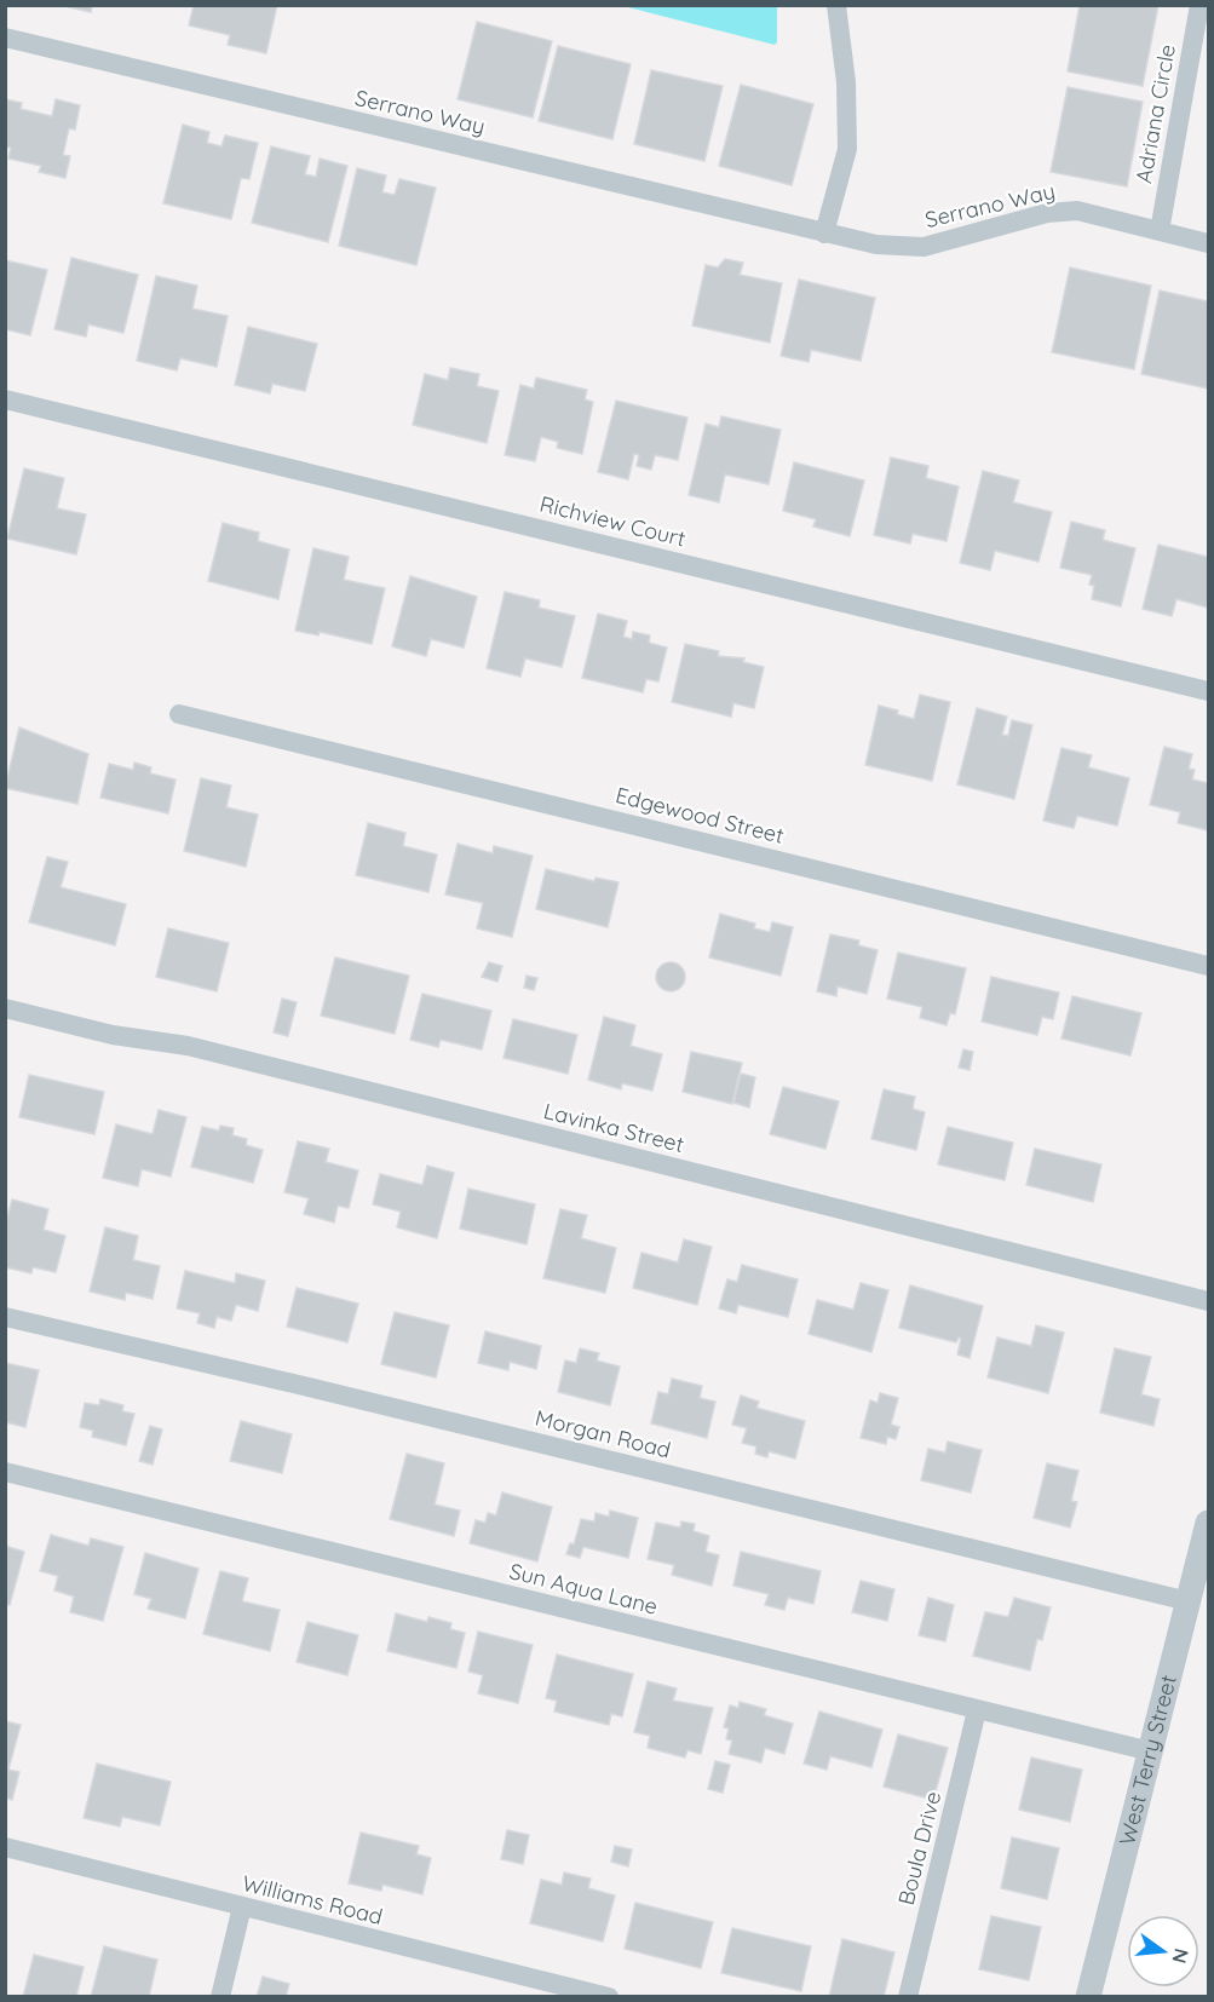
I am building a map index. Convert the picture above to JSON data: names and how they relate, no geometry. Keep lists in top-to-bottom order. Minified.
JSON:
{"streets":{"street":["Serrano Way","Adriana Circle","Richview Court","Edgewood Street","Lavinka Street","Morgan Road","Sun Aqua Lane","West Terry Street","Boula Drive","Williams Road"]},"crossings":[["Serrano Way","Adriana Circle"],["Morgan Road","West Terry Street"],["Sun Aqua Lane","West Terry Street"],["Sun Aqua Lane","Boula Drive"]],"north":"right"}
